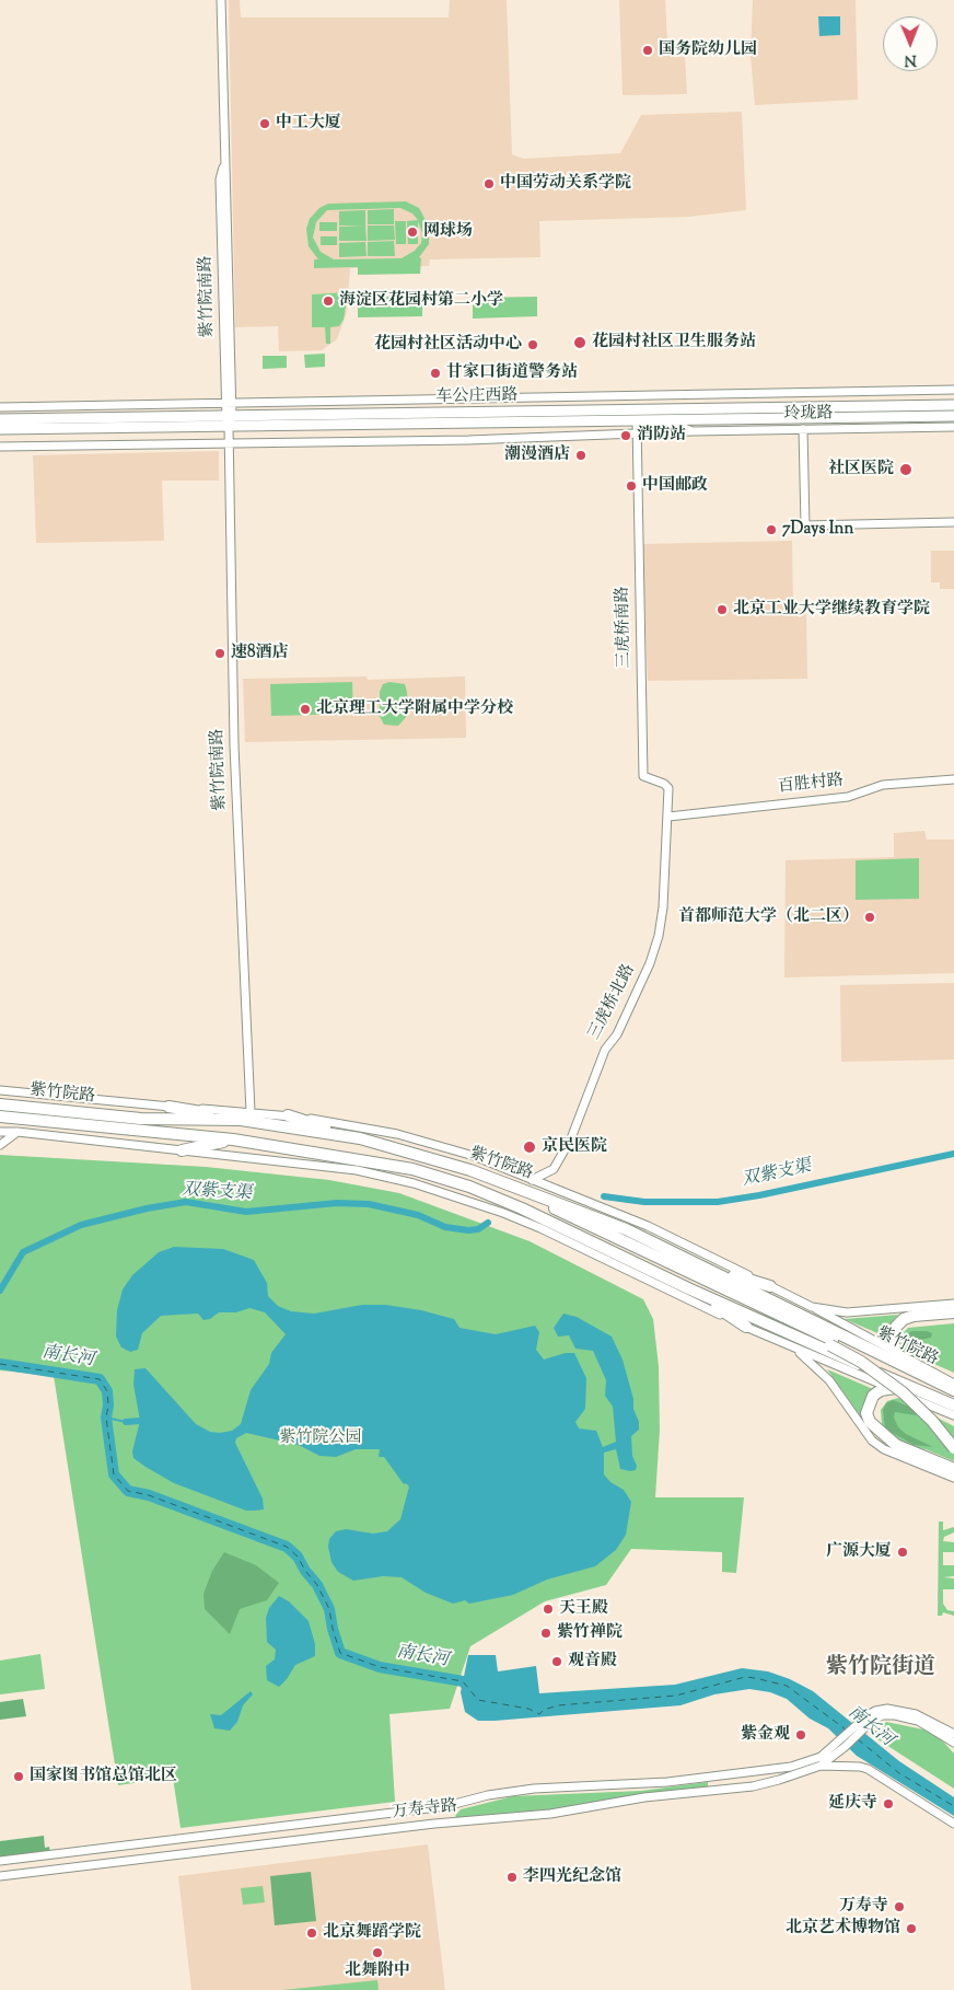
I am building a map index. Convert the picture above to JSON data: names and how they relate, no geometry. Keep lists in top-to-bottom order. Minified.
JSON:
{"streets":{"highway":["紫竹院路"],"main road":["车公庄西路"],"street":["紫竹院南路","玲珑路","三虎桥南路","百胜村路","三虎桥北路","万寿寺路"]},"crossings":[["紫竹院南路","车公庄西路"],["紫竹院南路","玲珑路"],["紫竹院南路","紫竹院路"],["车公庄西路","玲珑路"],["车公庄西路","三虎桥南路"],["三虎桥南路","百胜村路"],["三虎桥南路","三虎桥北路"],["百胜村路","三虎桥北路"],["三虎桥北路","紫竹院路"]],"districts":["紫竹院街道"],"water":["双紫支渠","南长河"],"parks":["紫竹院公园"],"places":["国务院幼儿园","中工大厦","中国劳动关系学院","网球场","海淀区花园村第二小学","花园村社区卫生服务站","花园村社区活动中心","甘家口街道警务站","消防站","潮漫酒店","社区医院","中国邮政","7Days Inn","北京工业大学继续教育学院","速8酒店","北京理工大学附属中学分校","首都师范大学（北二区）","京民医院","广源大厦","天王殿","紫竹禅院","观音殿","紫金观","国家图书馆总馆北区","延庆寺","李四光纪念馆","万寿寺","北京艺术博物馆","北京舞蹈学院","北舞附中"],"north":"bottom"}
